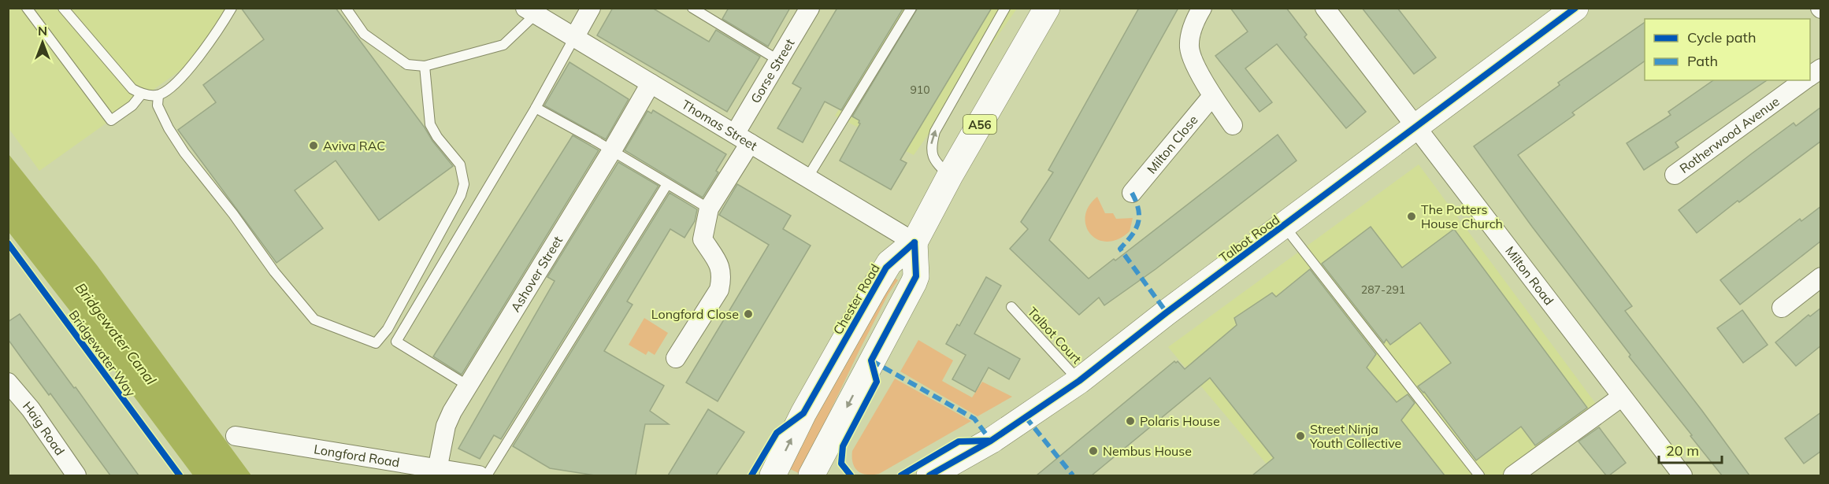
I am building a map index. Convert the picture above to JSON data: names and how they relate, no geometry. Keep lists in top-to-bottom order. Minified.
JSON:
{"streets":{"main road":["A56","Talbot Road","Chester Road"],"street":["Gorse Street","Thomas Street","Rotherwood Avenue","Milton Close","Ashover Street","Milton Road","Haig Road","Longford Road"],"lane":["Talbot Court"],"cycle path":["Bridgewater Way"]},"crossings":[["Gorse Street","Thomas Street"],["Thomas Street","Ashover Street"],["Thomas Street","Chester Road"],["Talbot Road","Milton Road"],["Talbot Road","Talbot Court"],["Ashover Street","Longford Road"]],"water":["Bridgewater Canal"],"places":["Aviva RAC","The Potters House Church","Longford Close","Polaris House","Street Ninja Youth Collective","Nembus House"],"house_numbers":["910","287-291"],"legend":["Cycle path","Path"],"scale_bar":"20 m","north":"top"}
